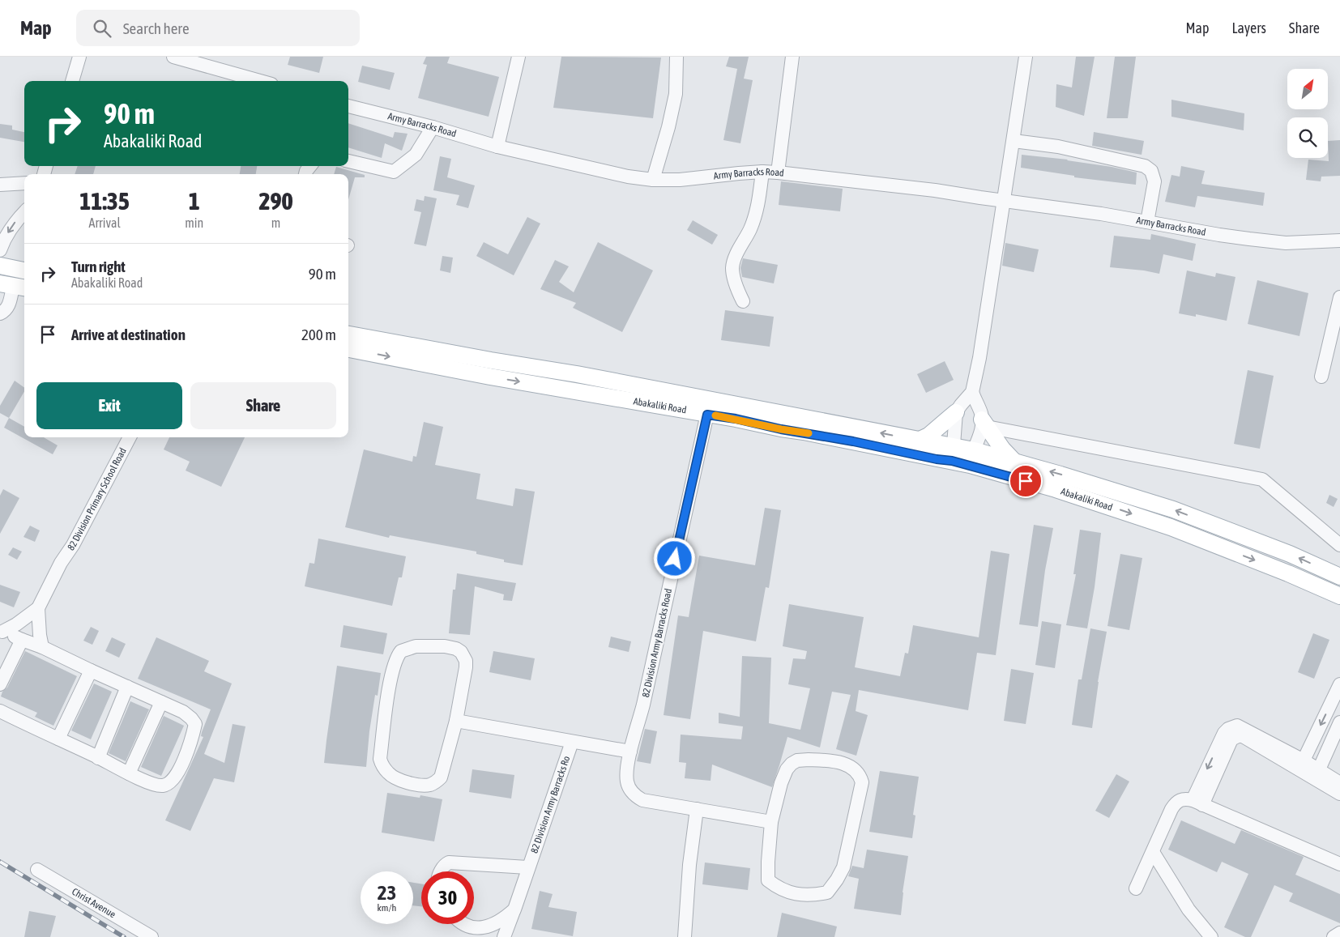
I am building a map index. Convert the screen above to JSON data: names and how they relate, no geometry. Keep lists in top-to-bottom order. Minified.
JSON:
{"streets":{"main road":["Abakaliki Road"],"street":["Army Barracks Road","82 Division Primary School Road","82 Division Army Barracks Road","82 Division Army Barracks Ro","Christ Avenue"]},"crossings":[["Abakaliki Road","82 Division Army Barracks Road"]],"north":"top right","page":{"header":"Map","search":"Search here","nav":["Map","Layers","Share"],"turn":["90 m","Abakaliki Road"],"eta":["11:35","Arrival","1","min","290","m"],"list":[{"name":"Turn right","note":"Abakaliki Road","value":"90 m"},{"name":"Arrive at destination","value":"200 m"}],"buttons":["Exit","Share"],"speed":"23 km/h","limit":"30"}}
